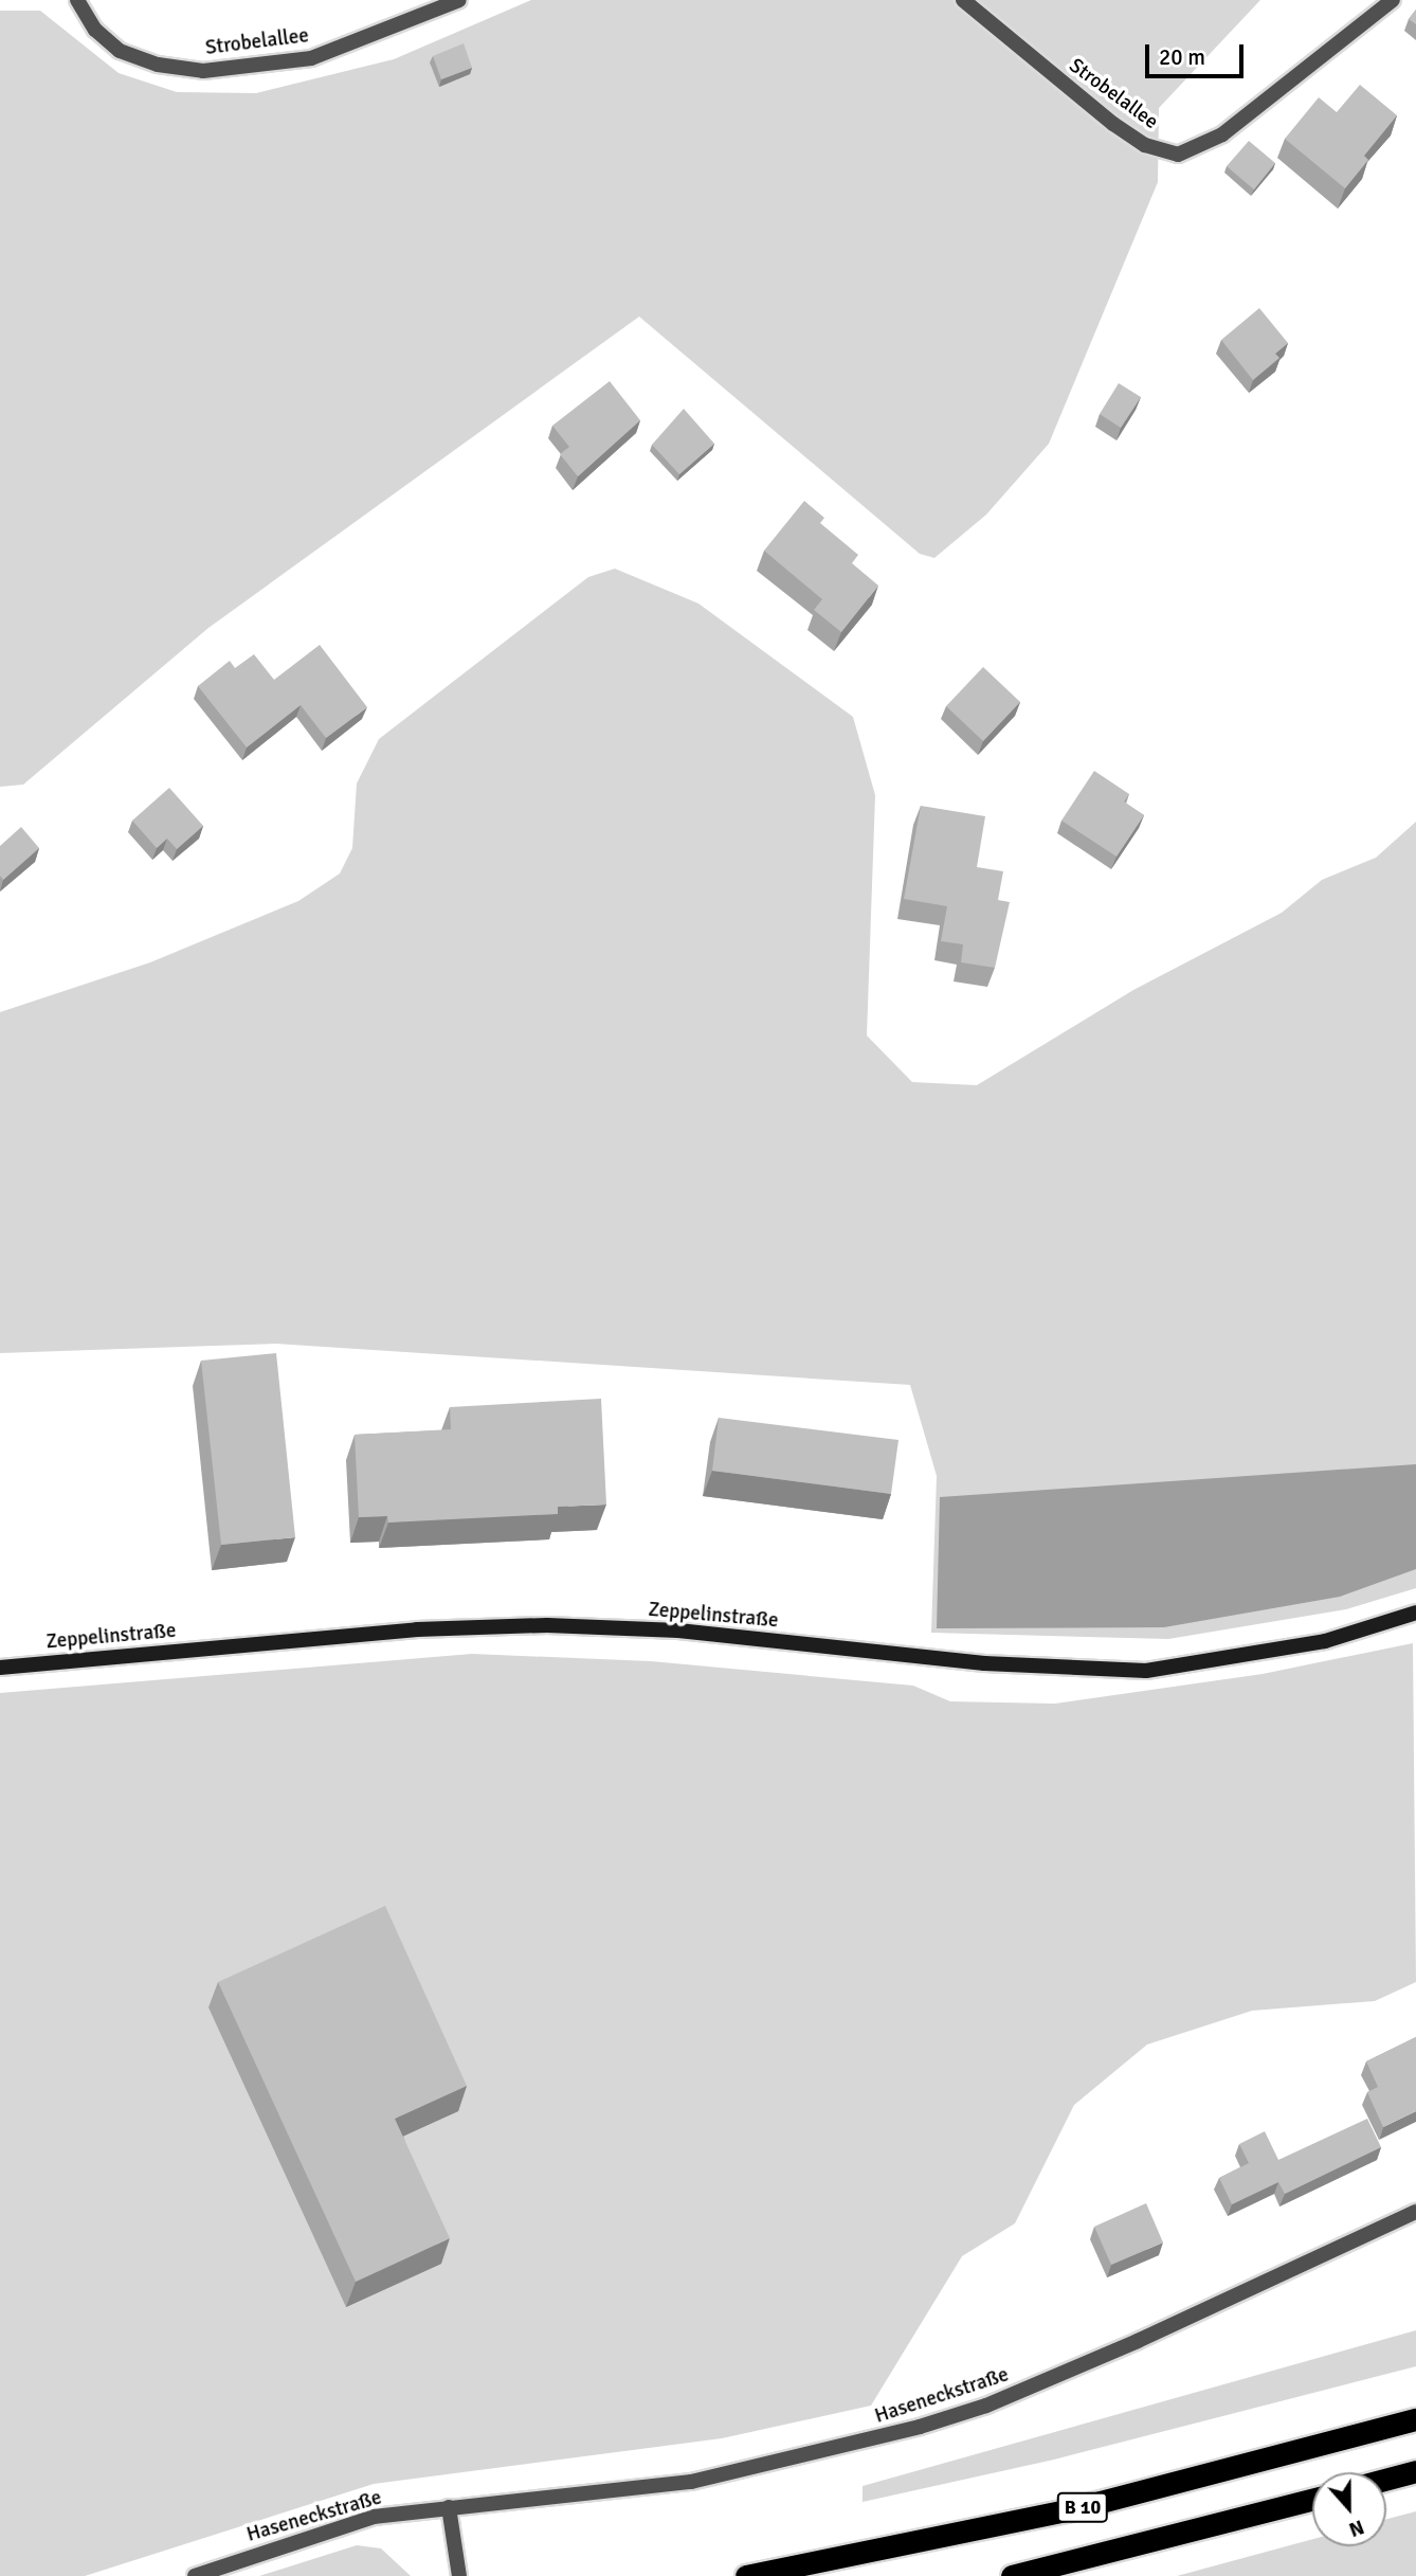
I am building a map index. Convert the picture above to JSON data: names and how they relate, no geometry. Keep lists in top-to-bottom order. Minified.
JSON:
{"streets":{"highway":["B 10"],"street":["Strobelallee","Zeppelinstraße","Haseneckstraße"]},"scale_bar":"20 m","north":"bottom"}
